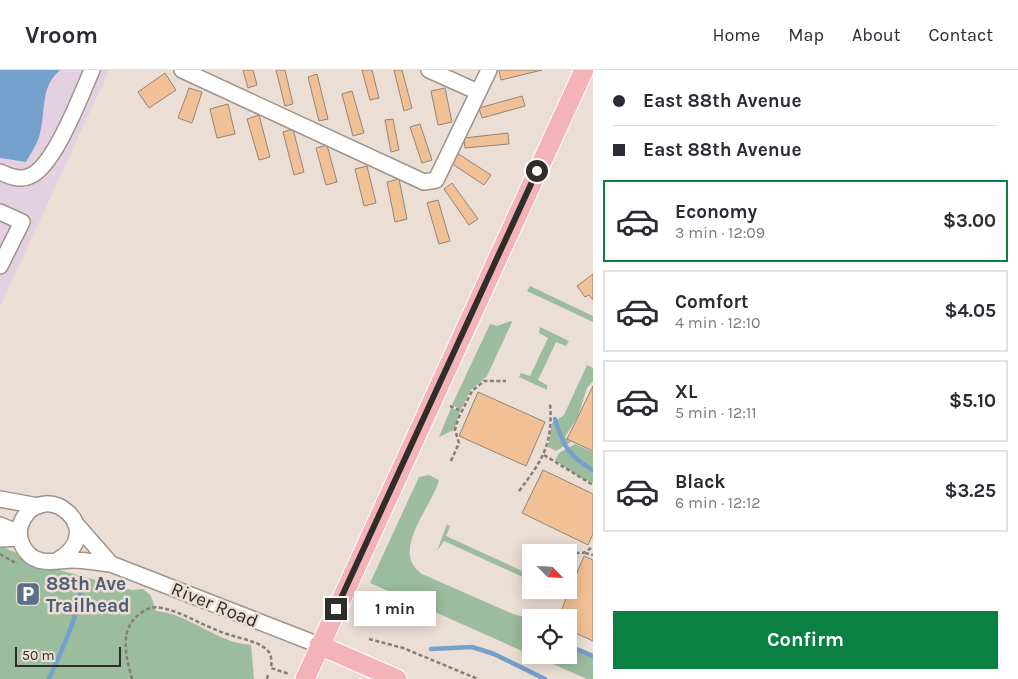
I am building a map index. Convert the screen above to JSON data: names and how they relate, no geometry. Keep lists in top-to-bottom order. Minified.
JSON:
{"streets":{"street":["River Road"]},"places":{"parking":["88th Ave Trailhead"]},"scale_bar":"50 m","north":"bottom right","page":{"header":"Vroom","nav":["Home","Map","About","Contact"],"banner":["East 88th Avenue","East 88th Avenue"],"list":[{"name":"Economy","note":"3 min · 12:09","value":"$3.00"},{"name":"Comfort","note":"4 min · 12:10","value":"$4.05"},{"name":"XL","note":"5 min · 12:11","value":"$5.10"},{"name":"Black","note":"6 min · 12:12","value":"$3.25"}],"bubble":"1 min","buttons":"Confirm","scale":"50 m"}}
